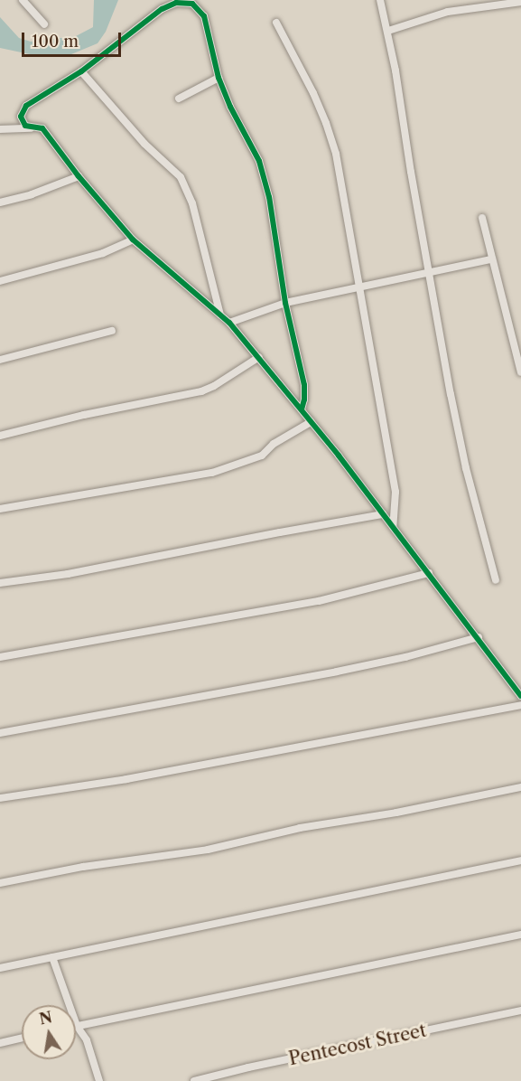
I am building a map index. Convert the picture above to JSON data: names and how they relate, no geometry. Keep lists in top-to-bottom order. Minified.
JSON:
{"streets":{"street":["Pentecost Street"]},"scale_bar":"100 m","north":"top"}
